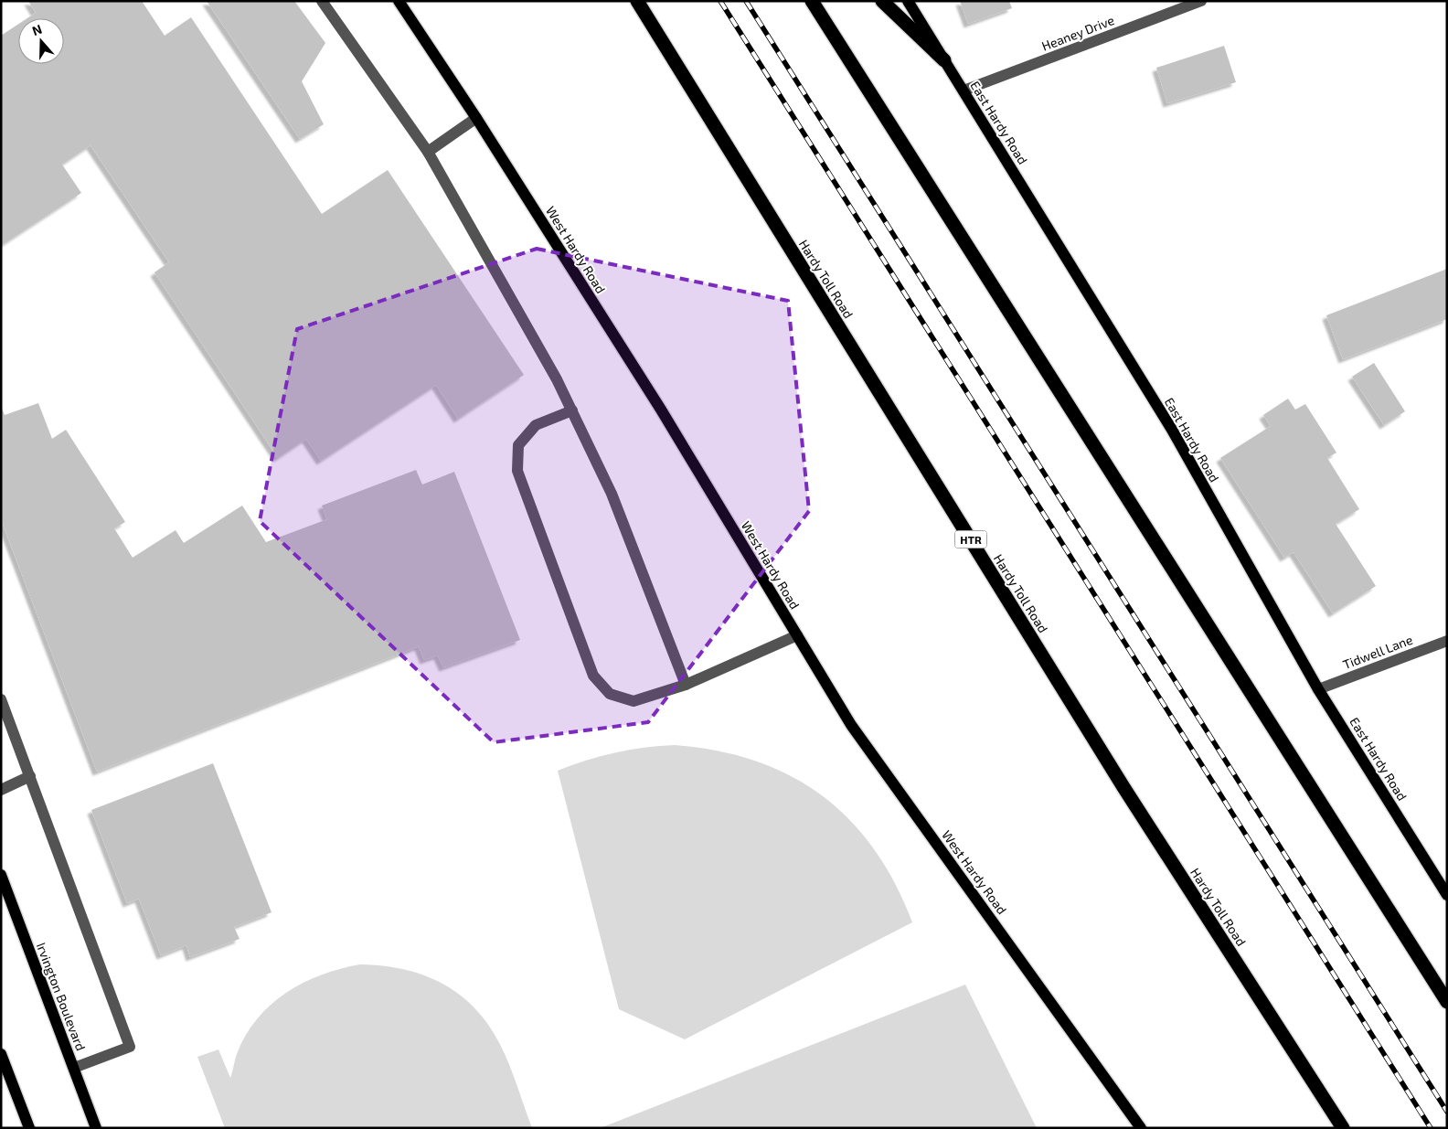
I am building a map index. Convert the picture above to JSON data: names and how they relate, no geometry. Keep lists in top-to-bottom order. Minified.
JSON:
{"streets":{"highway":["Hardy Toll Road","HTR"],"main road":["East Hardy Road","West Hardy Road","Irvington Boulevard"],"street":["Heaney Drive","Tidwell Lane"]},"crossings":[["Heaney Drive","East Hardy Road"],["East Hardy Road","Tidwell Lane"]],"north":"top"}
